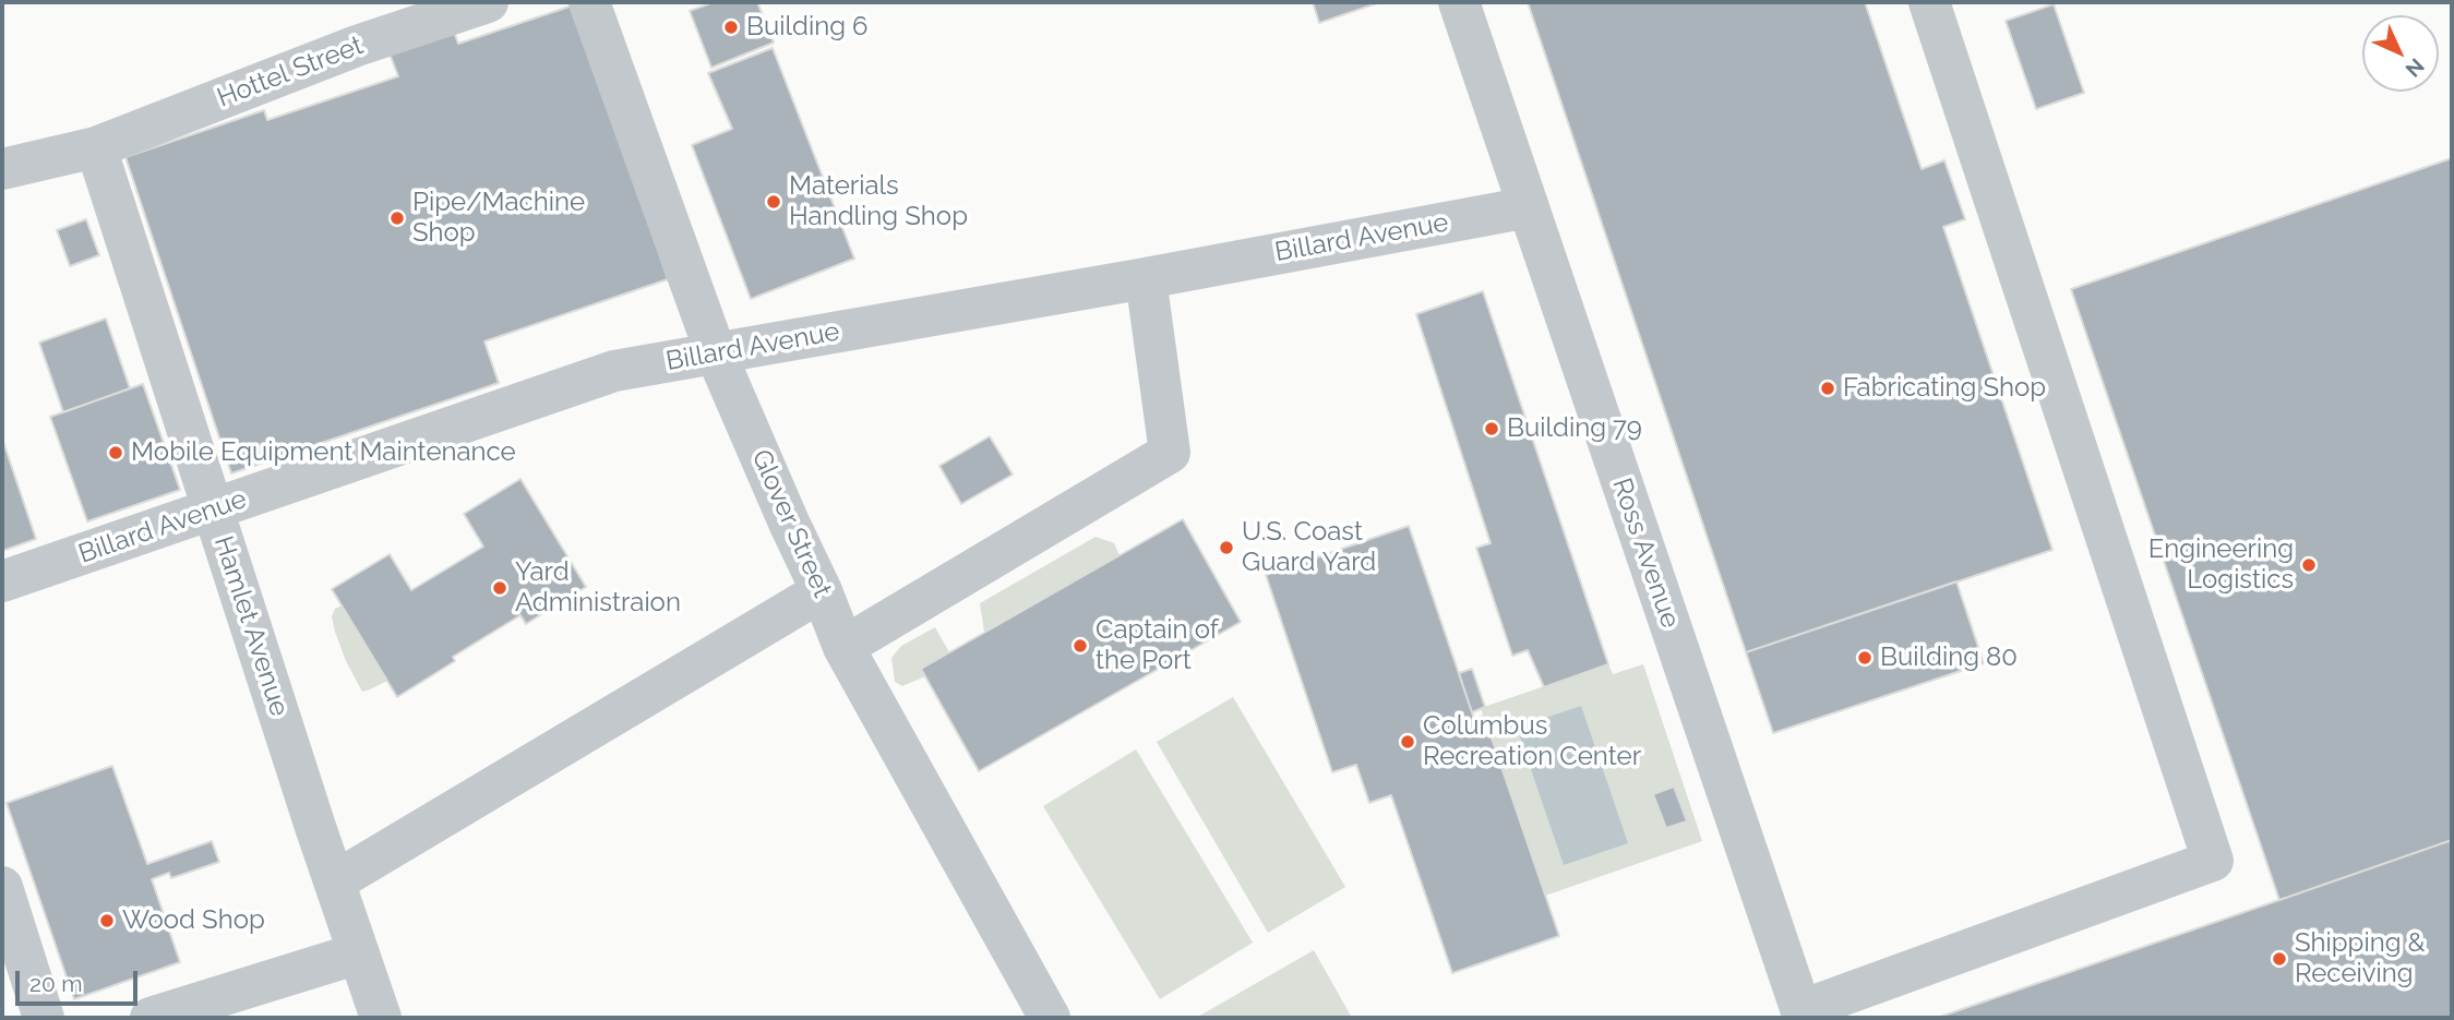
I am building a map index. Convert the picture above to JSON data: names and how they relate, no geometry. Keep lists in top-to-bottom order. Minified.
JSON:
{"streets":{"street":["Hottel Street","Billard Avenue","Glover Street","Ross Avenue","Hamlet Avenue"]},"crossings":[["Hottel Street","Hamlet Avenue"],["Billard Avenue","Glover Street"],["Billard Avenue","Ross Avenue"],["Billard Avenue","Hamlet Avenue"]],"places":["Building 6","Materials Handling Shop","Pipe/Machine Shop","Fabricating Shop","Building 79","Mobile Equipment Maintenance","U.S. Coast Guard Yard","Engineering Logistics","Yard Administraion","Captain of the Port","Building 80","Columbus Recreation Center","Wood Shop","Shipping & Receiving"],"scale_bar":"20 m","north":"bottom right"}
